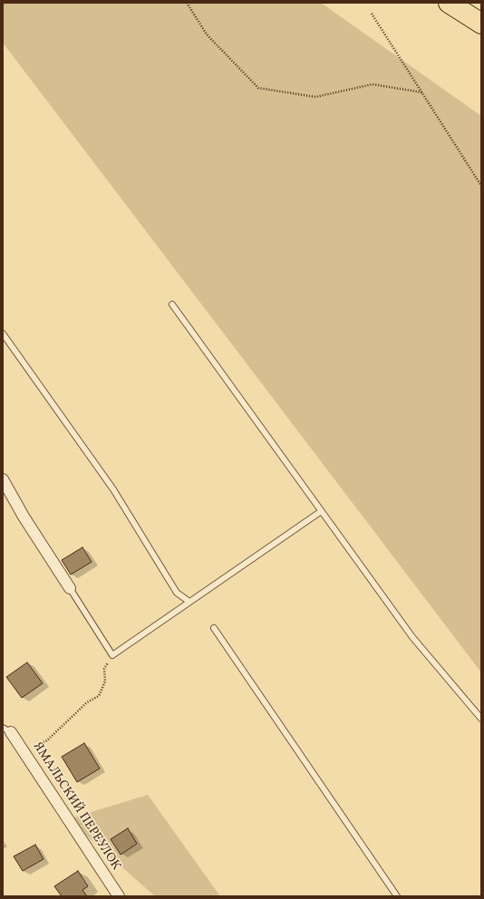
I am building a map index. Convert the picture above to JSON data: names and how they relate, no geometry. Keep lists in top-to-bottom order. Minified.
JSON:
{"streets":{"street":["ЯМАЛЬСКИЙ ПЕРЕУЛОК"]}}
